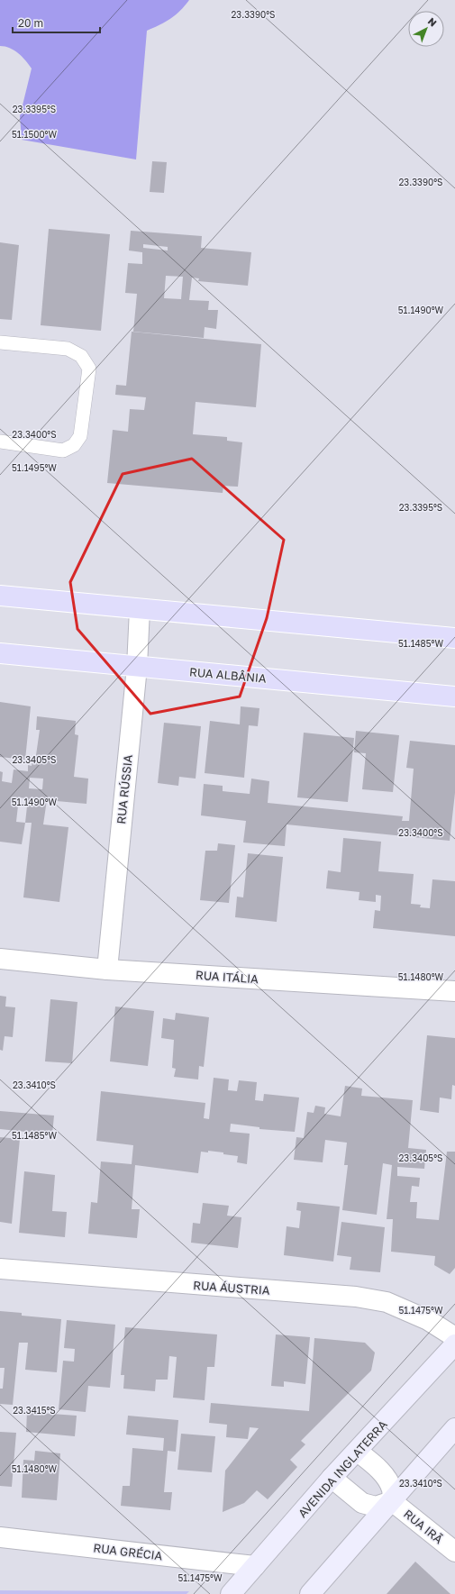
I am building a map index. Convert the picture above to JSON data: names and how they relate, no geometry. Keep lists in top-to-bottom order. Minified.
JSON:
{"streets":{"main road":["RUA ALBÂNIA","AVENIDA INGLATERRA"],"street":["RUA RÚSSIA","RUA ITÁLIA","RUA ÁUSTRIA","RUA IRÃ","RUA GRÉCIA"]},"crossings":[["RUA ALBÂNIA","RUA RÚSSIA"],["RUA RÚSSIA","RUA ITÁLIA"],["AVENIDA INGLATERRA","RUA GRÉCIA"]],"scale_bar":"20 m","north":"top right","coordinates":["23.3390°S","23.3395°S","51.1500°W","51.1490°W","23.3400°S","51.1495°W","51.1485°W","23.3405°S","51.1480°W","23.3410°S","51.1475°W","23.3415°S"]}
